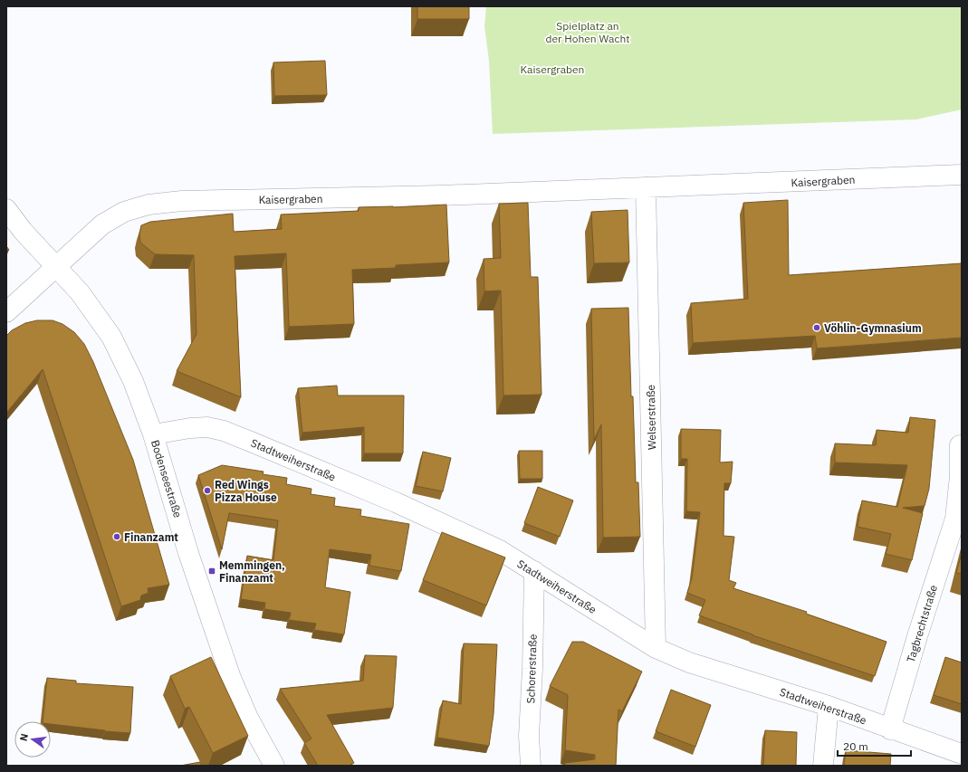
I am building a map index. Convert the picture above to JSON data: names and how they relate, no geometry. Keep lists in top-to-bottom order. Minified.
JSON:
{"streets":{"street":["Kaisergraben","Welserstraße","Stadtweiherstraße","Bodenseestraße","Tagbrechtstraße","Schorerstraße"]},"crossings":[["Kaisergraben","Welserstraße"],["Kaisergraben","Bodenseestraße"],["Welserstraße","Stadtweiherstraße"],["Stadtweiherstraße","Bodenseestraße"],["Stadtweiherstraße","Tagbrechtstraße"],["Stadtweiherstraße","Schorerstraße"]],"parks":["Spielplatz an der Hohen Wacht","Kaisergraben"],"places":{"other":["Vöhlin-Gymnasium","Red Wings Pizza House","Finanzamt"],"transit":["Memmingen, Finanzamt"]},"scale_bar":"20 m","north":"left"}
